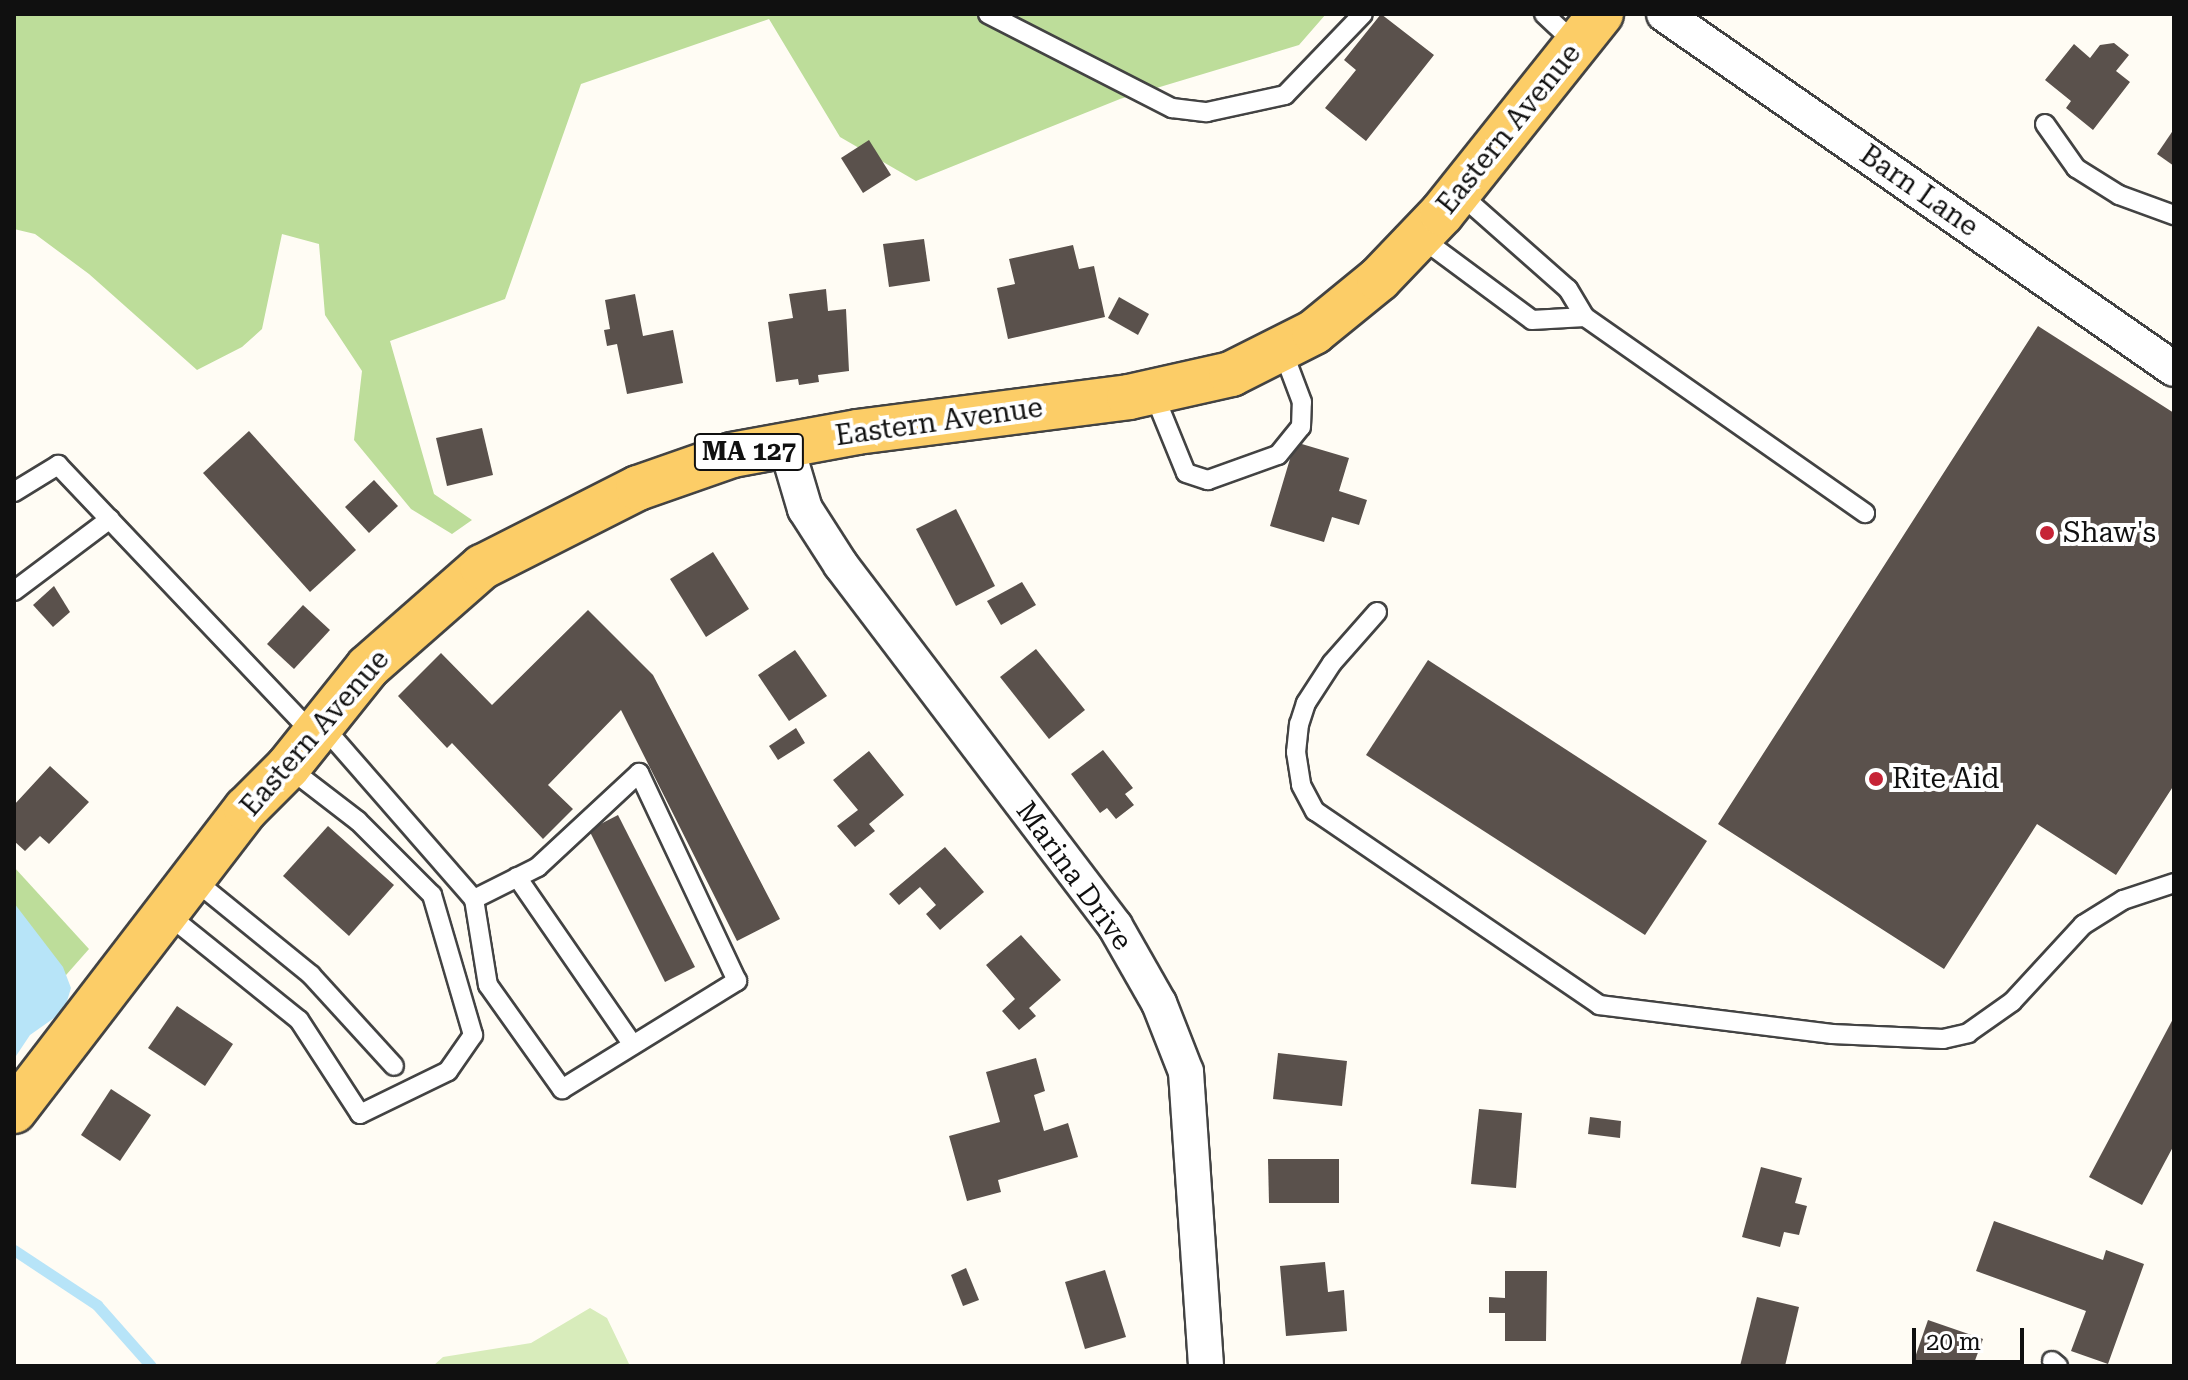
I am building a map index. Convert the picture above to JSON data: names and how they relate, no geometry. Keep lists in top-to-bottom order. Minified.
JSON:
{"streets":{"main road":["Eastern Avenue","MA 127"],"street":["Barn Lane","Marina Drive"]},"crossings":[["Eastern Avenue","Marina Drive"]],"places":["Shaw's","Rite Aid"],"scale_bar":"20 m"}
